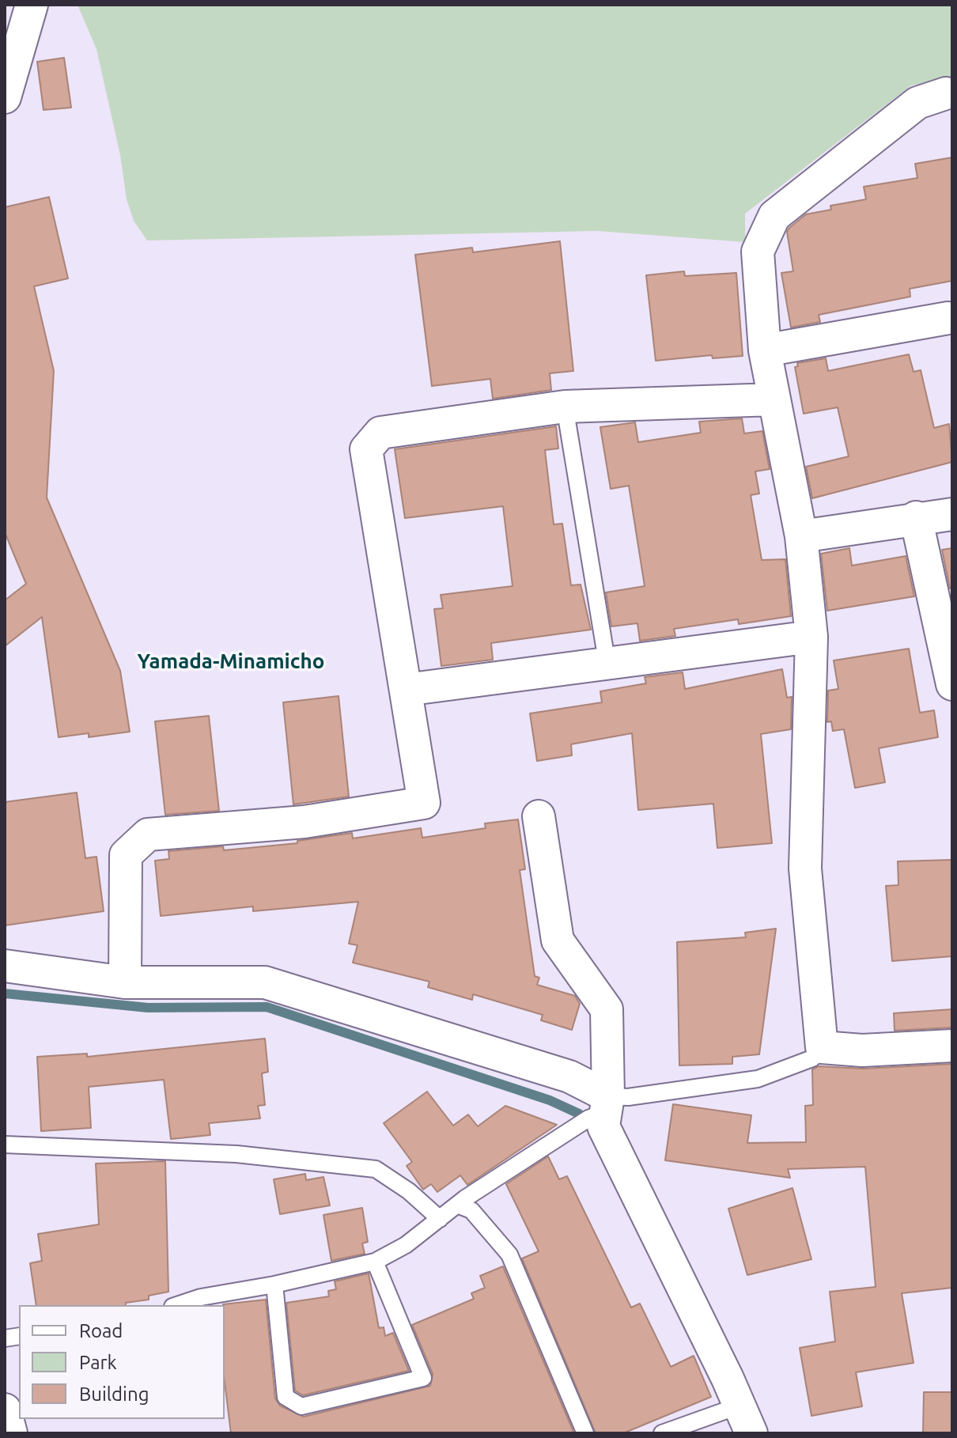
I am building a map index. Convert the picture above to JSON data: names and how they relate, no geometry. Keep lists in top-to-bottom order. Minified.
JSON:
{"districts":["Yamada-Minamicho"],"legend":["Road","Park","Building"]}
